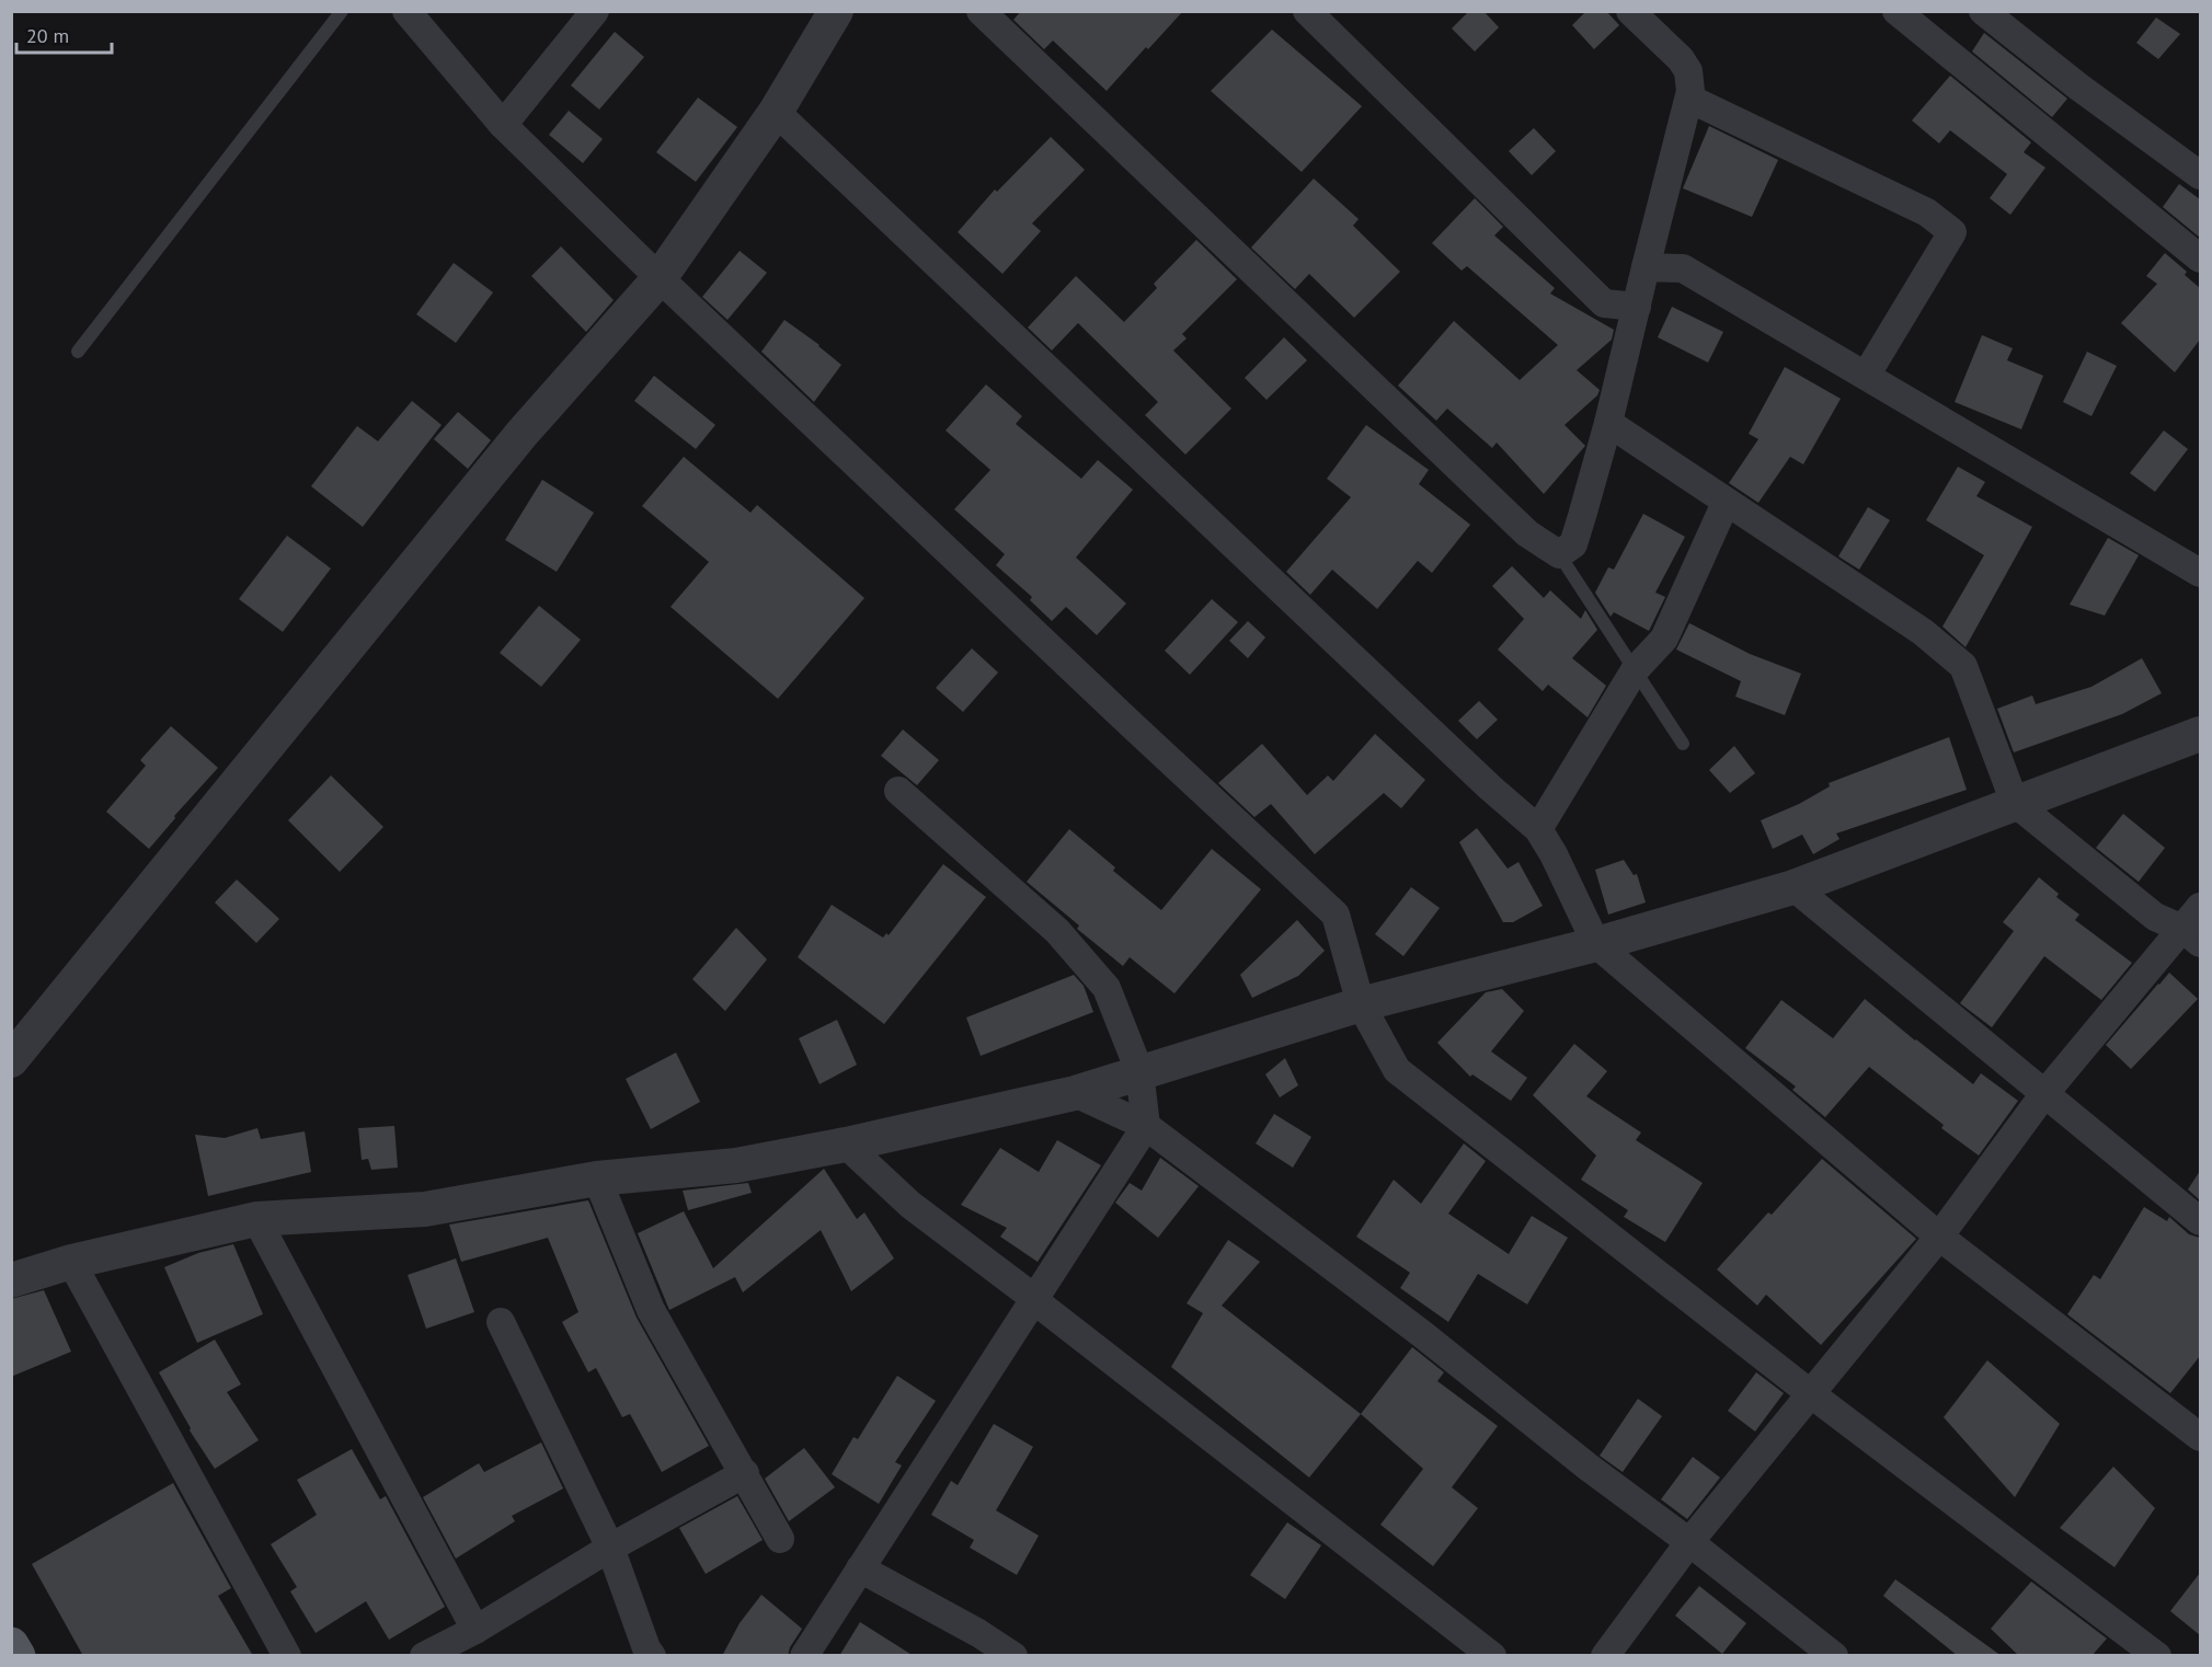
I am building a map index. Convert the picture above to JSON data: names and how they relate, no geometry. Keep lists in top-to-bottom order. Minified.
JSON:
{"scale_bar":"20 m"}
